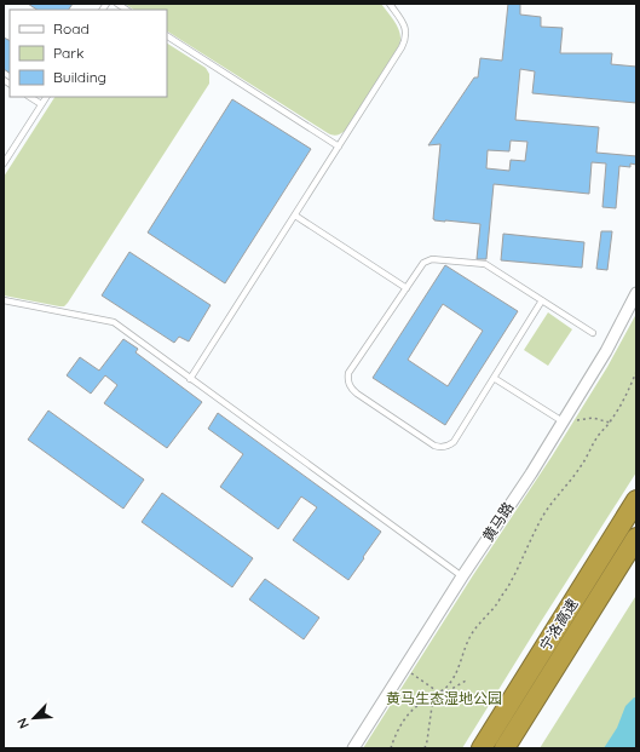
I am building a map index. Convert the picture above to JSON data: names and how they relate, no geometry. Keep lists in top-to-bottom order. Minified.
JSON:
{"streets":{"highway":["宁洛高速"],"street":["黄马路"]},"parks":["黄马生态湿地公园"],"legend":["Road","Park","Building"],"north":"bottom left"}
